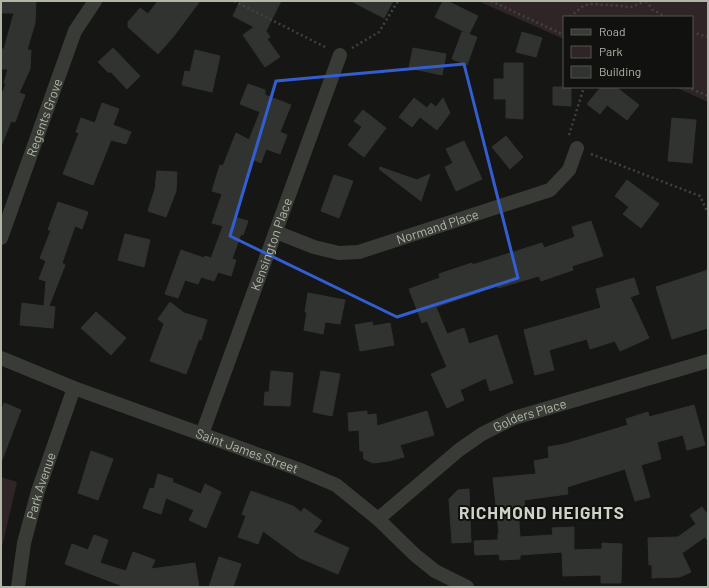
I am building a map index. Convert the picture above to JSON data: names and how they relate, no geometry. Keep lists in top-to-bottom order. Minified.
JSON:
{"streets":{"street":["Regents Grove","Normand Place","Kensington Place","Golders Place","Saint James Street","Park Avenue"]},"crossings":[["Normand Place","Kensington Place"],["Kensington Place","Saint James Street"],["Golders Place","Saint James Street"],["Saint James Street","Park Avenue"]],"districts":["RICHMOND HEIGHTS"],"legend":["Road","Park","Building"]}
